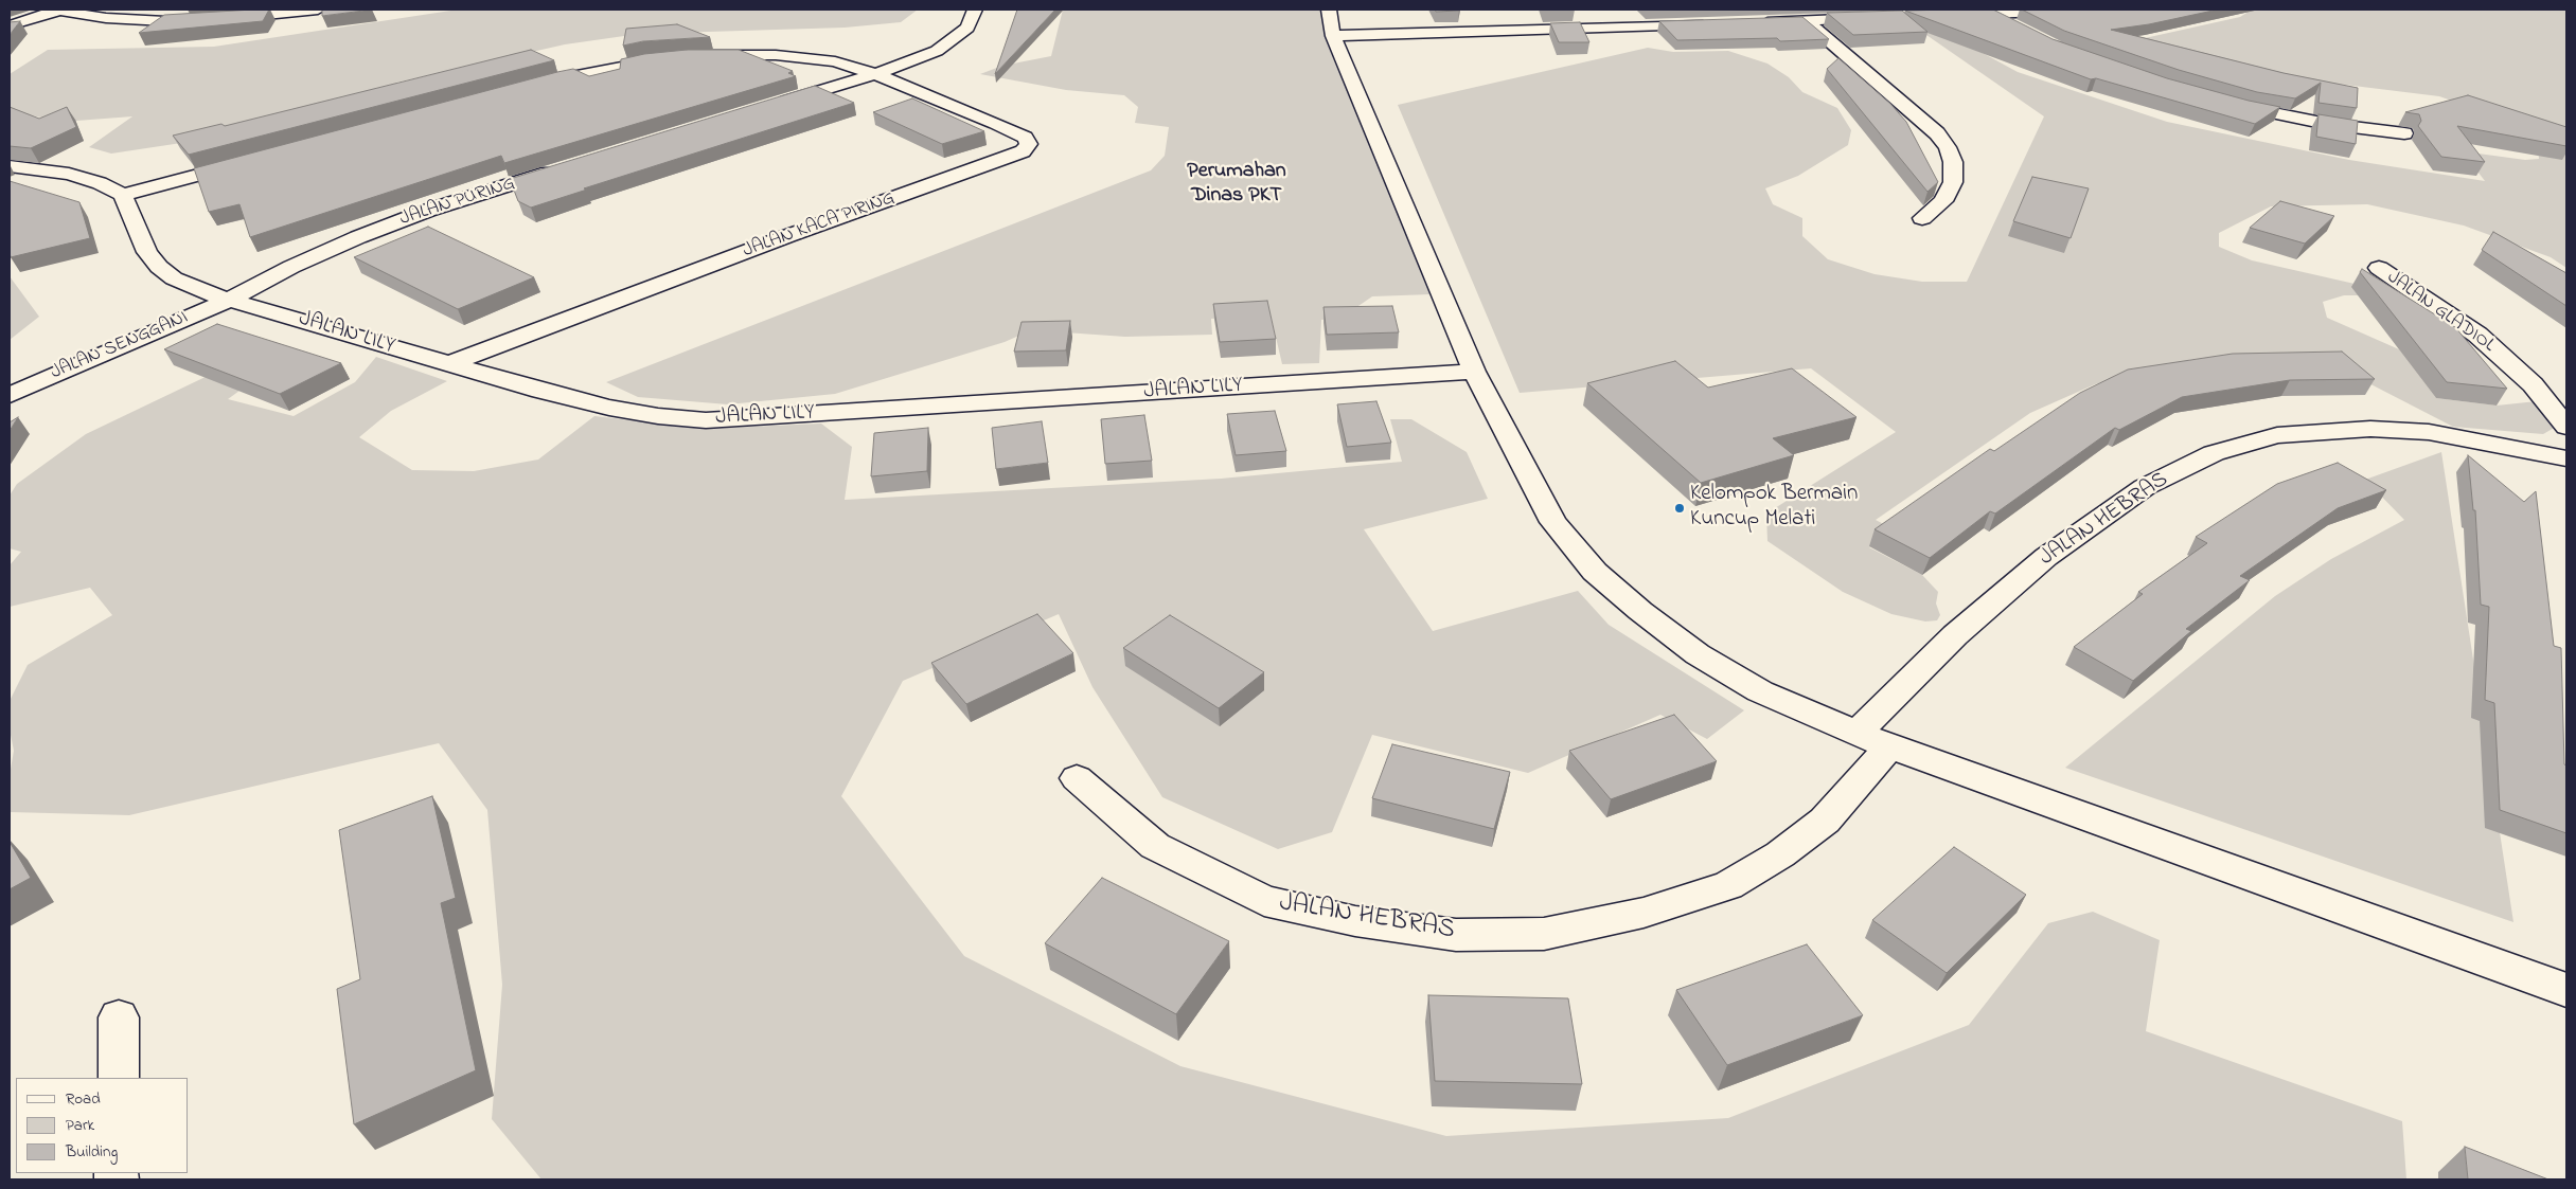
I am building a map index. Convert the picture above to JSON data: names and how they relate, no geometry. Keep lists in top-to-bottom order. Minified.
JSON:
{"streets":{"street":["JALAN PURING","JALAN KACA PIRING","JALAN GLADIOL","JALAN LILY","JALAN SENGGANI","JALAN HEBRAS"]},"crossings":[["JALAN PURING","JALAN LILY"],["JALAN PURING","JALAN SENGGANI"],["JALAN KACA PIRING","JALAN LILY"],["JALAN LILY","JALAN SENGGANI"]],"districts":["Perumahan Dinas PKT"],"places":["Kelompok Bermain Kuncup Melati"],"legend":["Road","Park","Building"]}
